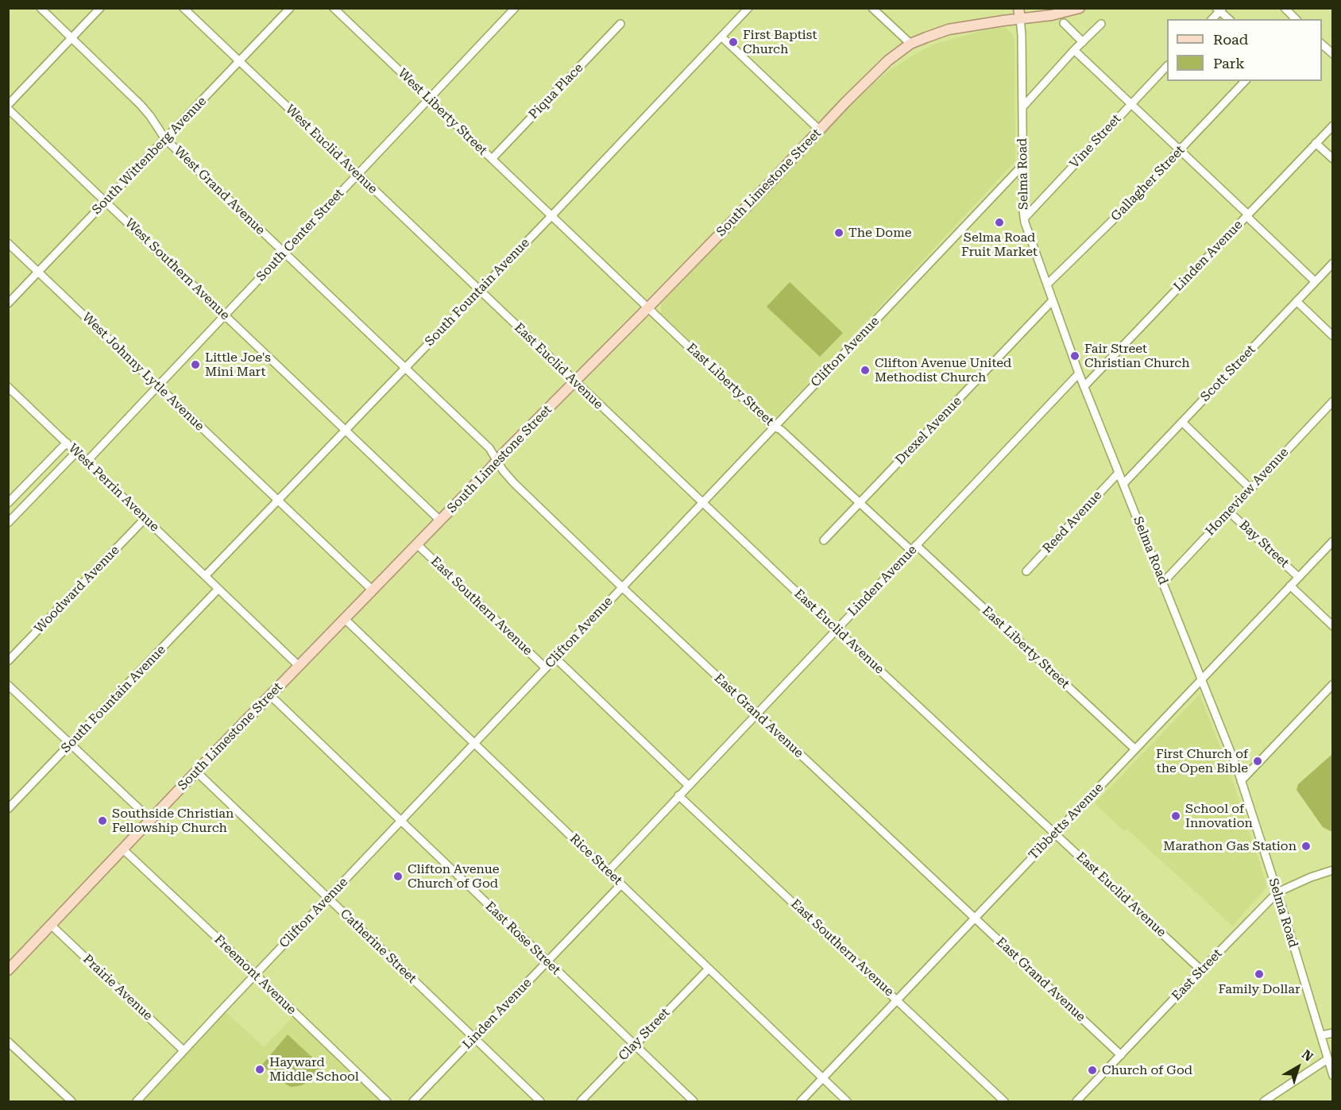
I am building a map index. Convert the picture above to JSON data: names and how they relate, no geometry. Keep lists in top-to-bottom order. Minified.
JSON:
{"streets":{"main road":["South Limestone Street"],"street":["Piqua Place","West Liberty Street","Vine Street","West Euclid Avenue","South Wittenberg Avenue","Selma Road","Gallagher Street","West Grand Avenue","South Center Street","Linden Avenue","West Southern Avenue","South Fountain Avenue","Clifton Avenue","East Euclid Avenue","West Johnny Lytle Avenue","Scott Street","East Liberty Street","Drexel Avenue","West Perrin Avenue","Homeview Avenue","Reed Avenue","Bay Street","Woodward Avenue","East Southern Avenue","East Grand Avenue","Tibbetts Avenue","Rice Street","East Rose Street","Catherine Street","Freemont Avenue","East Street","Prairie Avenue","Clay Street"]},"crossings":[["Piqua Place","West Liberty Street"],["West Liberty Street","South Center Street"],["West Liberty Street","South Fountain Avenue"],["West Liberty Street","East Liberty Street"],["Vine Street","Selma Road"],["West Euclid Avenue","South Wittenberg Avenue"],["West Euclid Avenue","South Center Street"],["West Euclid Avenue","South Fountain Avenue"],["West Euclid Avenue","East Euclid Avenue"],["South Wittenberg Avenue","West Grand Avenue"],["South Wittenberg Avenue","West Southern Avenue"],["South Wittenberg Avenue","West Johnny Lytle Avenue"],["Selma Road","South Limestone Street"],["Selma Road","Gallagher Street"],["Selma Road","Linden Avenue"],["Selma Road","Clifton Avenue"],["Selma Road","Scott Street"],["Selma Road","Drexel Avenue"],["Selma Road","Homeview Avenue"],["Selma Road","Reed Avenue"],["Selma Road","Tibbetts Avenue"],["Selma Road","East Street"],["South Limestone Street","East Euclid Avenue"],["South Limestone Street","West Johnny Lytle Avenue"],["South Limestone Street","East Liberty Street"],["South Limestone Street","West Perrin Avenue"],["South Limestone Street","East Southern Avenue"],["South Limestone Street","East Grand Avenue"],["South Limestone Street","Rice Street"],["South Limestone Street","East Rose Street"],["South Limestone Street","Catherine Street"],["South Limestone Street","Freemont Avenue"],["South Limestone Street","Prairie Avenue"],["West Grand Avenue","South Center Street"],["West Grand Avenue","South Fountain Avenue"],["West Grand Avenue","East Grand Avenue"],["South Center Street","West Southern Avenue"],["South Center Street","West Johnny Lytle Avenue"],["South Center Street","West Perrin Avenue"],["Linden Avenue","East Euclid Avenue"],["Linden Avenue","East Liberty Street"],["Linden Avenue","East Southern Avenue"],["Linden Avenue","East Grand Avenue"],["Linden Avenue","Rice Street"],["Linden Avenue","East Rose Street"],["Linden Avenue","Catherine Street"],["West Southern Avenue","South Fountain Avenue"],["South Fountain Avenue","East Euclid Avenue"],["South Fountain Avenue","West Johnny Lytle Avenue"],["South Fountain Avenue","East Liberty Street"],["South Fountain Avenue","West Perrin Avenue"],["South Fountain Avenue","East Grand Avenue"],["Clifton Avenue","East Euclid Avenue"],["Clifton Avenue","East Liberty Street"],["Clifton Avenue","East Southern Avenue"],["Clifton Avenue","East Grand Avenue"],["Clifton Avenue","Rice Street"],["Clifton Avenue","East Rose Street"],["Clifton Avenue","Catherine Street"],["Clifton Avenue","Freemont Avenue"],["Clifton Avenue","Prairie Avenue"],["East Euclid Avenue","Tibbetts Avenue"],["East Euclid Avenue","East Street"],["East Liberty Street","Drexel Avenue"],["East Liberty Street","Tibbetts Avenue"],["West Perrin Avenue","Woodward Avenue"],["Homeview Avenue","Bay Street"],["Bay Street","Tibbetts Avenue"],["East Southern Avenue","Tibbetts Avenue"],["East Grand Avenue","Tibbetts Avenue"],["East Grand Avenue","East Street"],["Tibbetts Avenue","Rice Street"],["Rice Street","Clay Street"],["East Rose Street","Clay Street"]],"places":["First Baptist Church","Selma Road Fruit Market","The Dome","Fair Street Christian Church","Little Joe's Mini Mart","Clifton Avenue United Methodist Church","First Church of the Open Bible","School of Innovation","Southside Christian Fellowship Church","Marathon Gas Station","Clifton Avenue Church of God","Family Dollar","Hayward Middle School","Church of God"],"legend":["Road","Park"],"north":"top right"}
